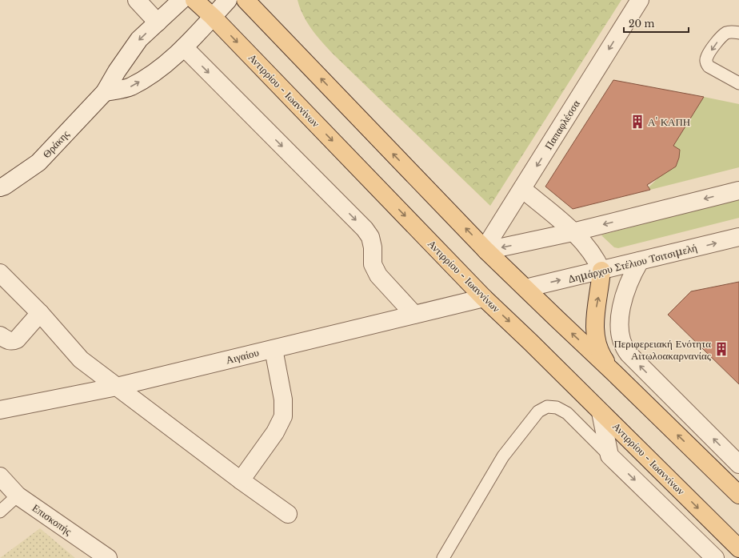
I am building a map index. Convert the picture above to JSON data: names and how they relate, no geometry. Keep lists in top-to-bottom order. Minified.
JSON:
{"streets":{"main road":["Αντιρρίου - Ιωαννίνων"],"street":["Παπαφλέσσα","Θράκης","Δημάρχου Στέλιου Τσιτσιμελή","Αιγαίου","Επισκοπής"]},"crossings":[["Αντιρρίου - Ιωαννίνων","Αιγαίου"]],"one_way":["Παπαφλέσσα"],"places":{"building":["Α' ΚΑΠΗ","Περιφερειακή Ενότητα Αιτωλοακαρνανίας"]},"scale_bar":"20 m"}
